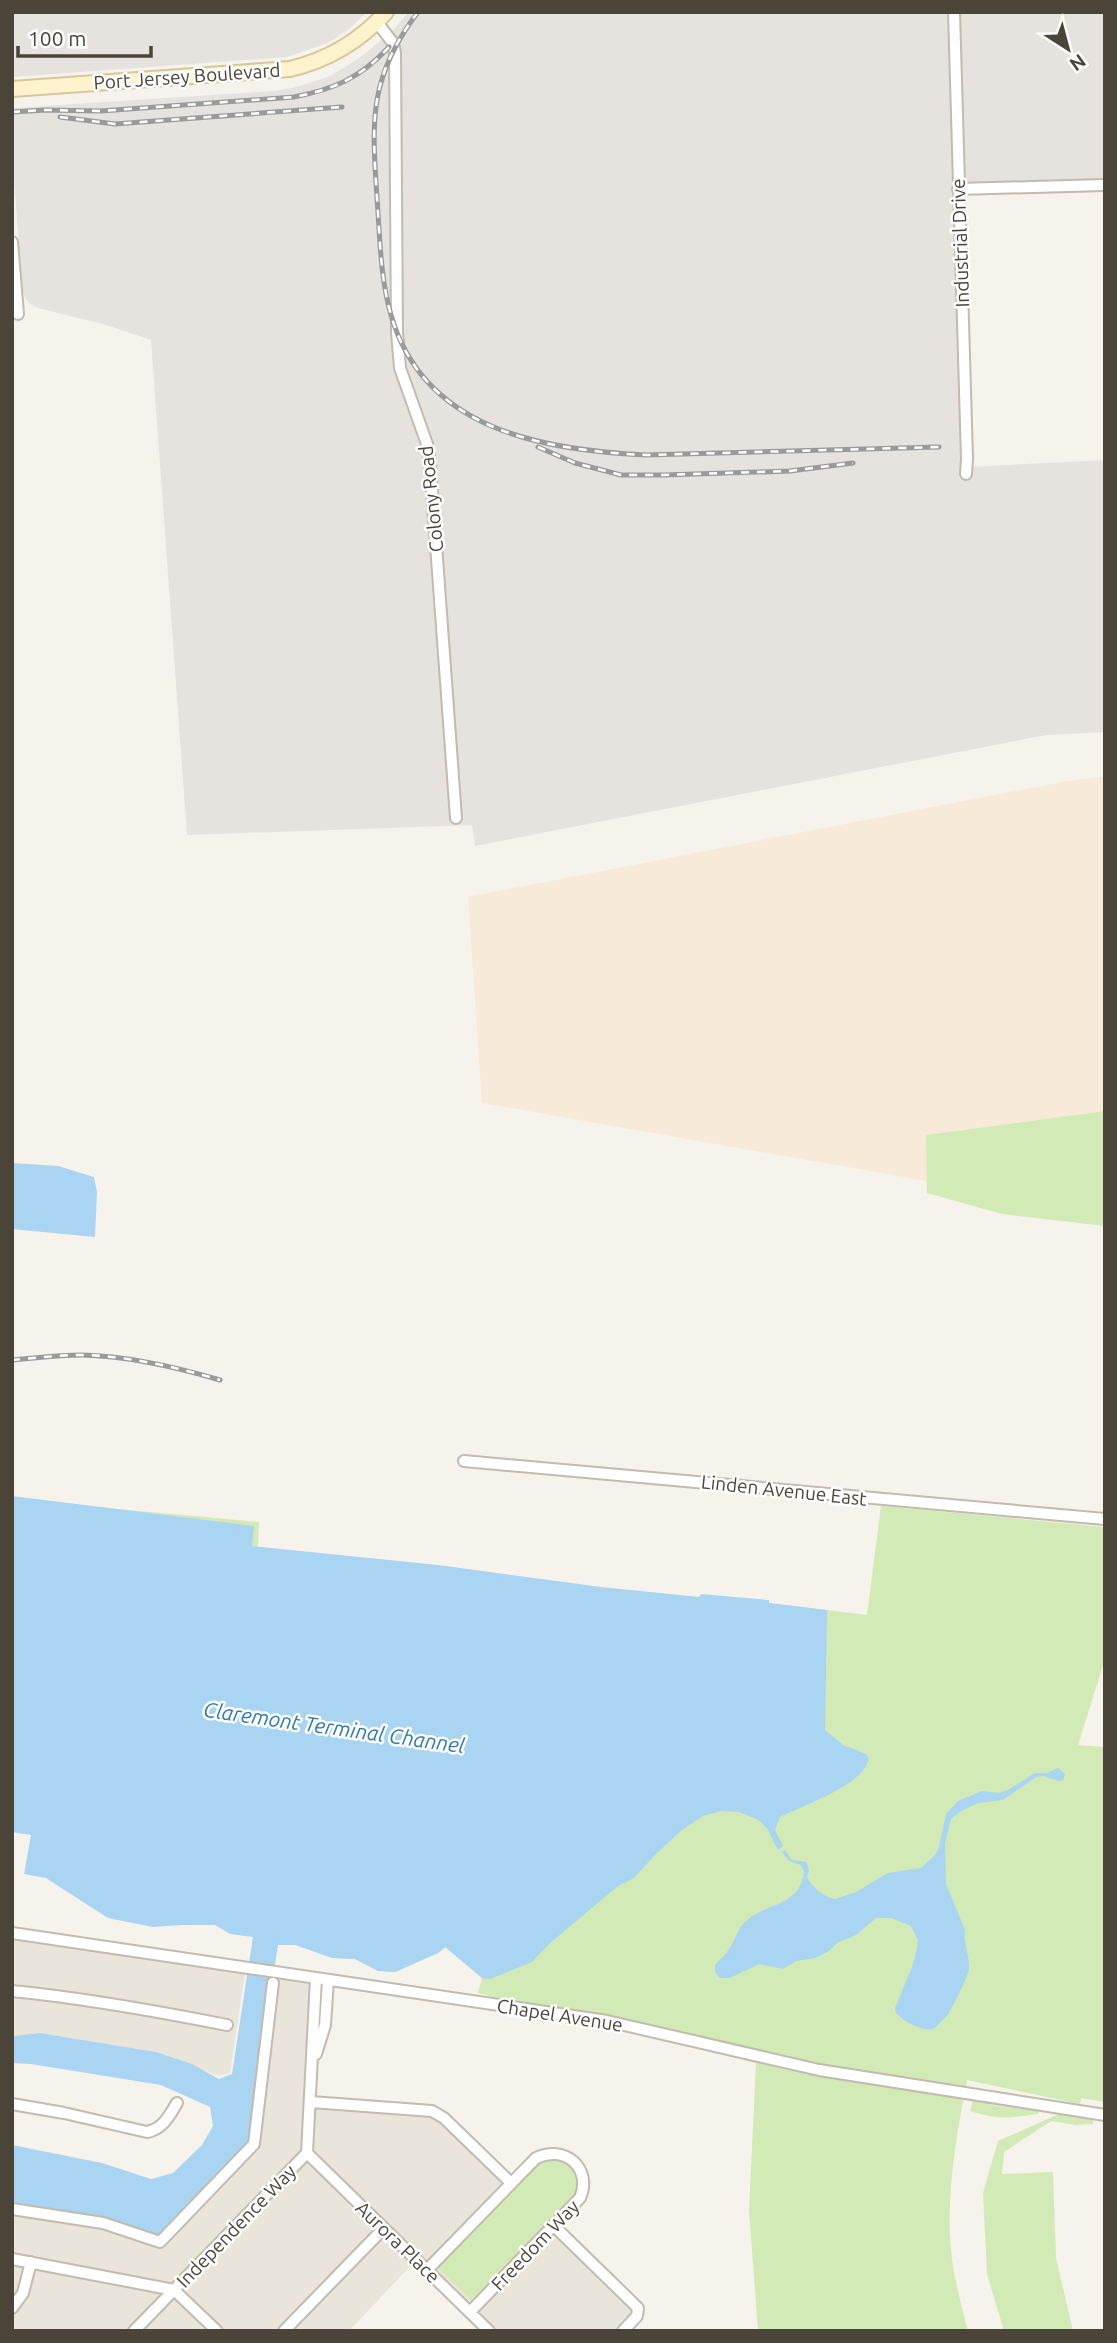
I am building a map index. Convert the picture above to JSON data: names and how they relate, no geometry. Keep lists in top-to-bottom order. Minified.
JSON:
{"streets":{"street":["Port Jersey Boulevard","Industrial Drive","Colony Road","Linden Avenue East","Chapel Avenue","Independence Way","Aurora Place","Freedom Way"]},"crossings":[["Port Jersey Boulevard","Colony Road"],["Chapel Avenue","Independence Way"],["Independence Way","Aurora Place"],["Aurora Place","Freedom Way"]],"water":["Claremont Terminal Channel"],"scale_bar":"100 m","north":"bottom right"}
